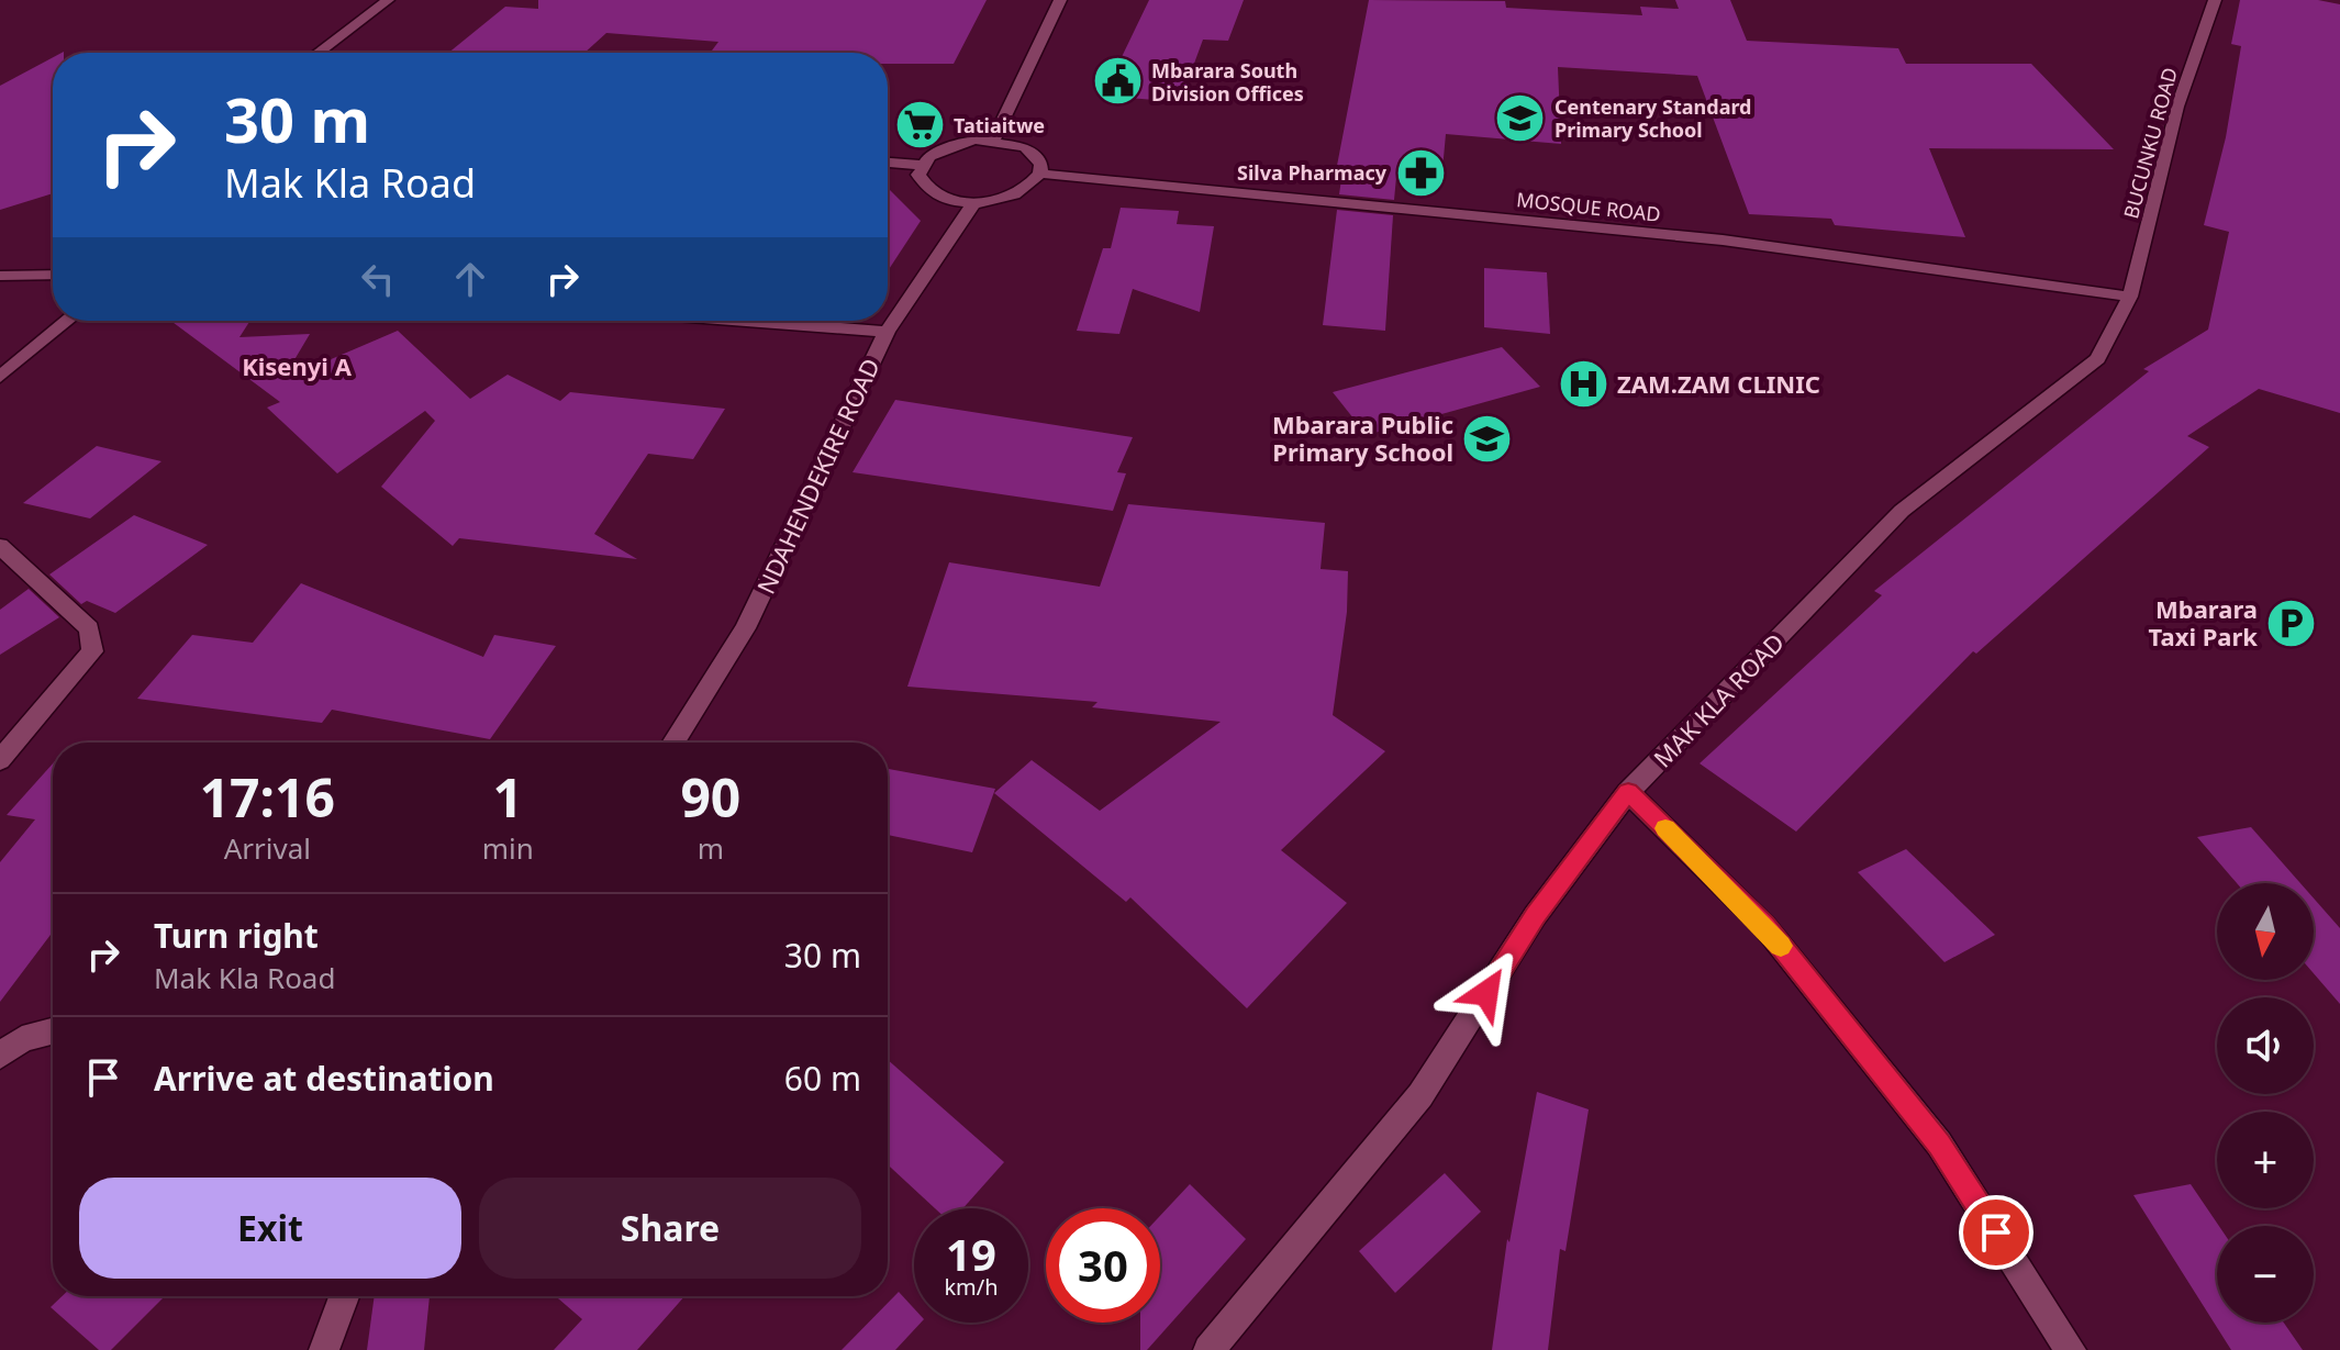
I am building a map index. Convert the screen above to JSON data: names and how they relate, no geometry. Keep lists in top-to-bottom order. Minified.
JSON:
{"streets":{"street":["BUCUNKU ROAD","MOSQUE ROAD","NDAHENDEKIRE ROAD","MAK KLA ROAD"]},"crossings":[["BUCUNKU ROAD","MOSQUE ROAD"],["BUCUNKU ROAD","MAK KLA ROAD"],["MOSQUE ROAD","MAK KLA ROAD"]],"districts":["Kisenyi A"],"places":{"public building":["Mbarara South Division Offices"],"school or university":["Centenary Standard Primary School","Mbarara Public Primary School"],"supermarket":["Tatiaitwe"],"pharmacy":["Silva Pharmacy"],"hospital":["ZAM.ZAM CLINIC"],"parking":["Mbarara Taxi Park"]},"north":"bottom","page":{"turn":["30 m","Mak Kla Road"],"eta":["17:16","Arrival","1","min","90","m"],"map_buttons":["+","−"],"list":[{"name":"Turn right","note":"Mak Kla Road","value":"30 m"},{"name":"Arrive at destination","value":"60 m"}],"buttons":["Exit","Share"],"speed":"19 km/h","limit":"30"}}
